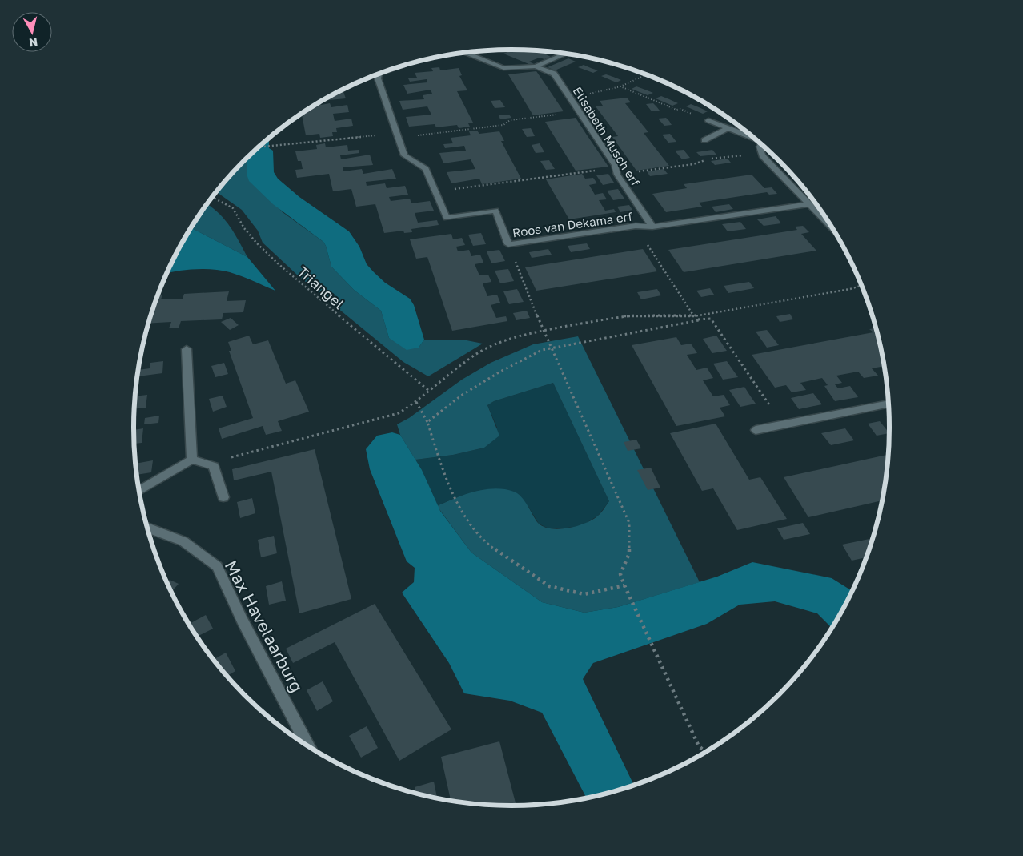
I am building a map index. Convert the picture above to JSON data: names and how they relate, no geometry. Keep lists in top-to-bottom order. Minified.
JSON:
{"streets":{"street":["Elisabeth Musch erf","Roos van Dekama erf","Max Havelaarburg"],"path":["Triangel"]},"crossings":[["Elisabeth Musch erf","Roos van Dekama erf"]],"north":"bottom"}
